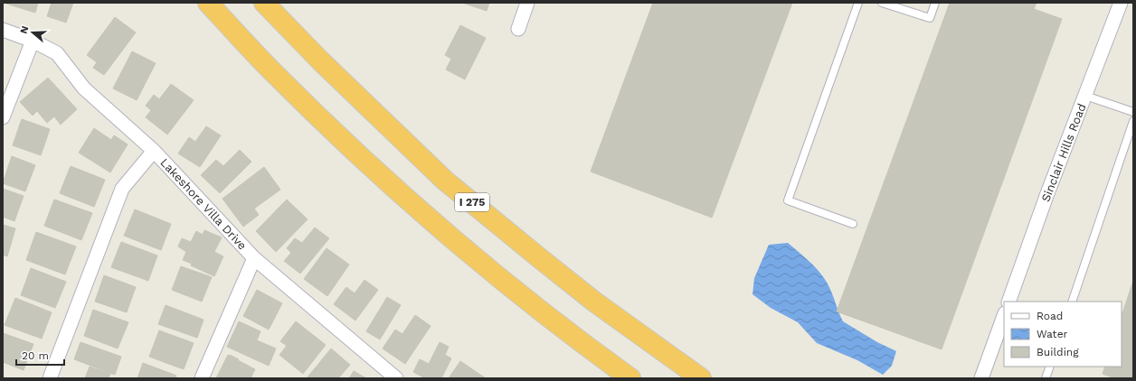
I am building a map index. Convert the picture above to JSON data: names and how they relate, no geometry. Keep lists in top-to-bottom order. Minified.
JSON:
{"streets":{"highway":["I 275"],"street":["Sinclair Hills Road","Lakeshore Villa Drive"]},"legend":["Road","Water","Building"],"scale_bar":"20 m","north":"left"}
